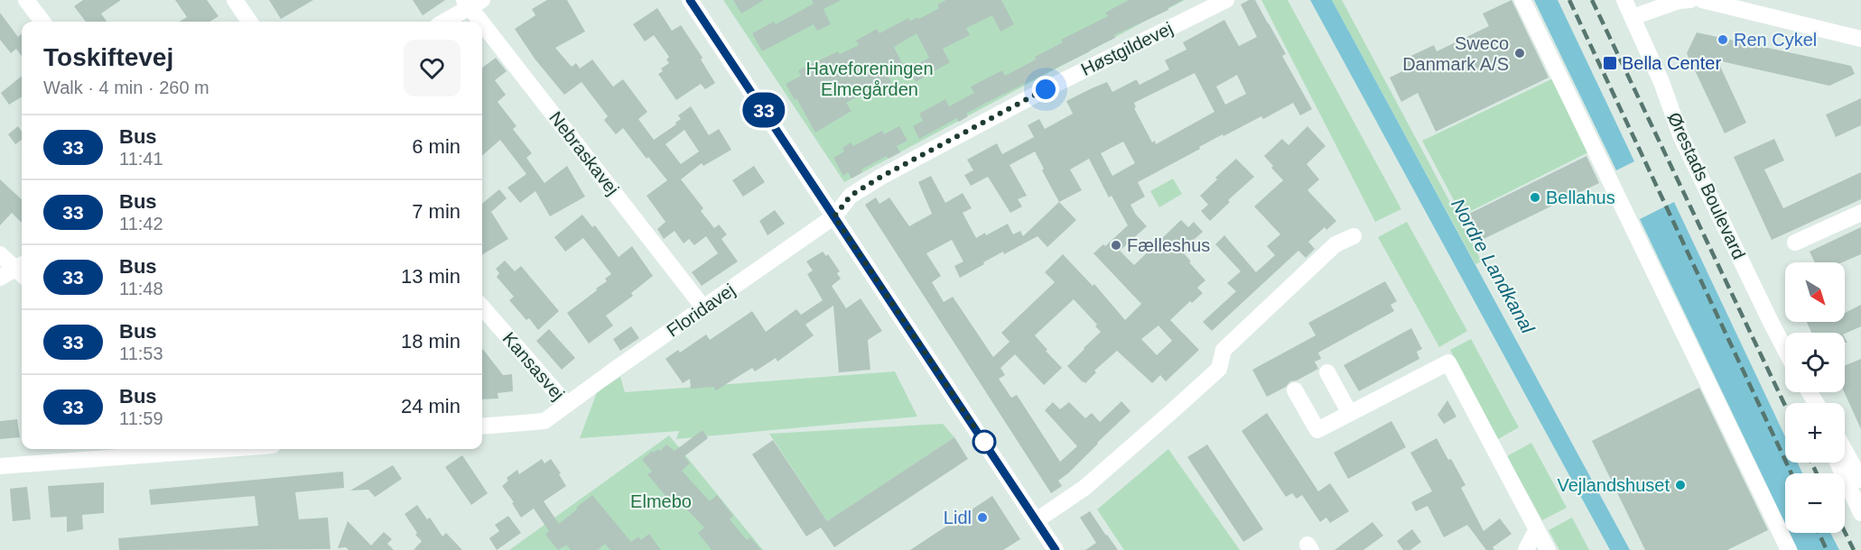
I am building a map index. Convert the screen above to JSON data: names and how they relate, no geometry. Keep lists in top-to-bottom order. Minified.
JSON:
{"streets":{"street":["Høstgildevej","Nebraskavej","Ørestads Boulevard","Floridavej","Kansasvej"]},"crossings":[["Høstgildevej","Floridavej"],["Nebraskavej","Floridavej"],["Floridavej","Kansasvej"]],"water":["Nordre Landkanal"],"parks":["Haveforeningen Elmegården","Elmebo"],"places":{"other":["Ren Cykel","Sweco Danmark A/S","Bellahus","Fælleshus","Vejlandshuset","Lidl"],"transit":["Bella Center"]},"lines":["bus line 33"],"north":"bottom right","page":{"on_map":"33","heading":["Toskiftevej","Walk · 4 min · 260 m"],"list":[{"mark":"33","name":"Bus","note":"11:41","value":"6 min"},{"mark":"33","name":"Bus","note":"11:42","value":"7 min"},{"mark":"33","name":"Bus","note":"11:48","value":"13 min"},{"mark":"33","name":"Bus","note":"11:53","value":"18 min"},{"mark":"33","name":"Bus","note":"11:59","value":"24 min"}],"map_buttons":["+","−"]}}
